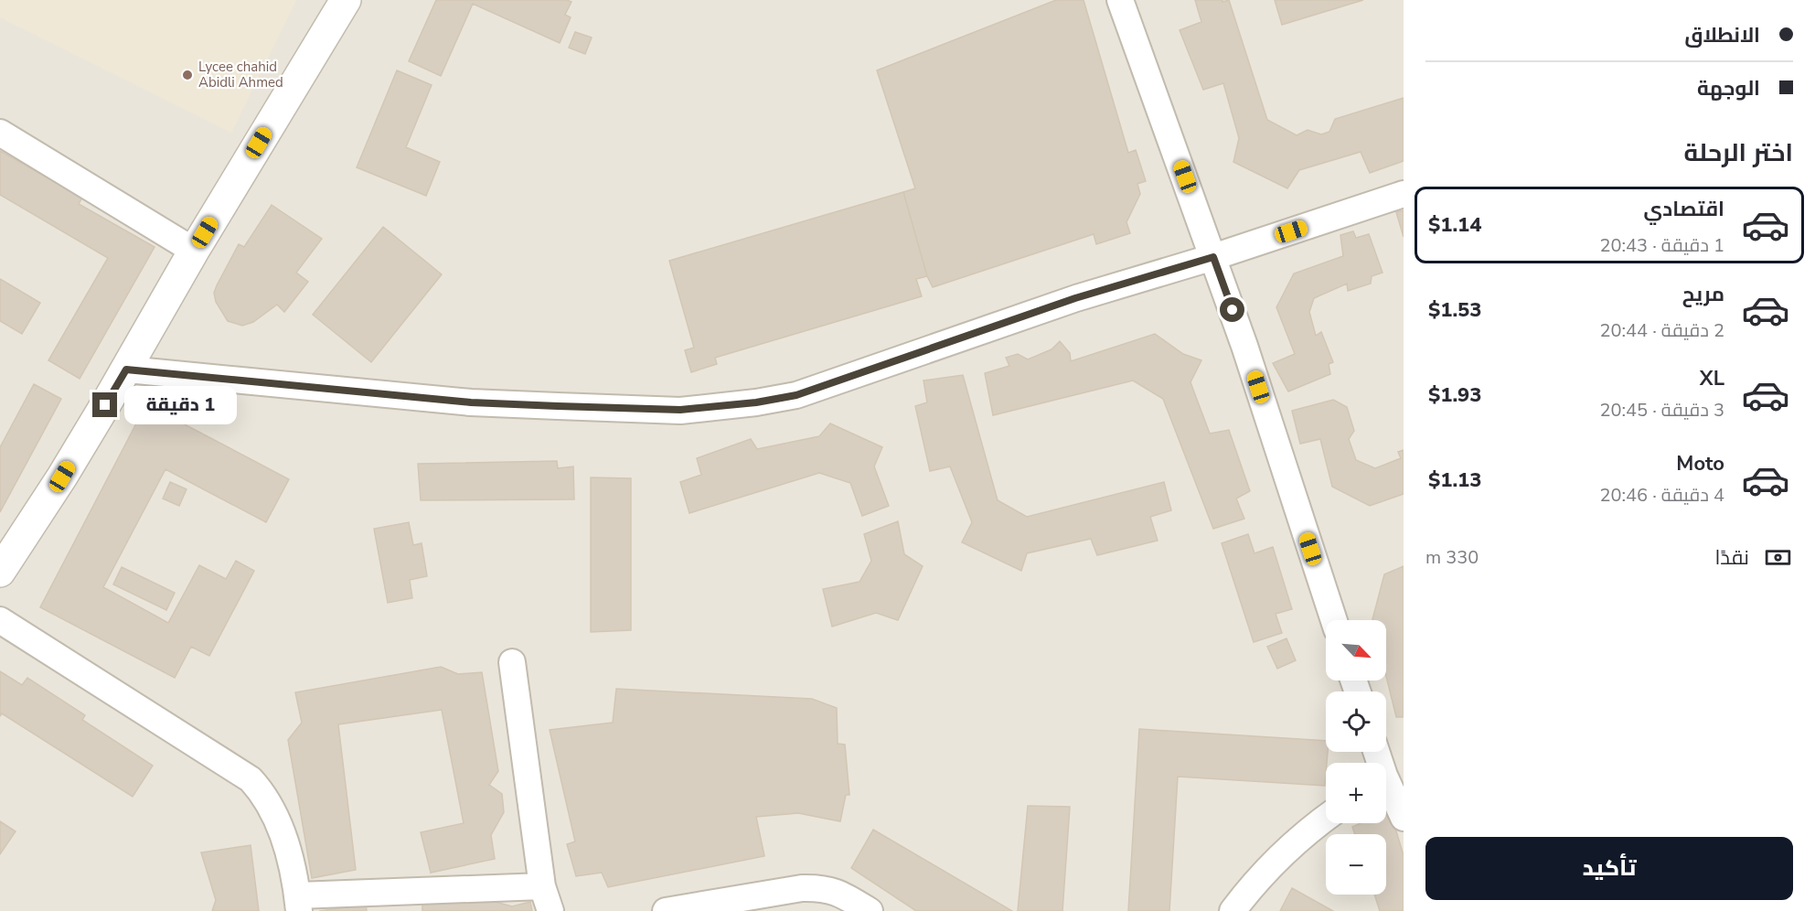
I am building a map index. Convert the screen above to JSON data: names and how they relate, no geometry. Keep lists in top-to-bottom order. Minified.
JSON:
{"places":["Lycee chahid Abidli Ahmed"],"north":"bottom right","page":{"banner":["الانطلاق","الوجهة"],"heading":"اختر الرحلة","list":[{"name":"اقتصادي","note":"1 دقيقة · 20:43","value":"$1.14"},{"name":"مريح","note":"2 دقيقة · 20:44","value":"$1.53"},{"name":"XL","note":"3 دقيقة · 20:45","value":"$1.93"},{"name":"Moto","note":"4 دقيقة · 20:46","value":"$1.13"}],"bubble":"1 دقيقة","pay":["نقدًا","330 m"],"map_buttons":["+","−"],"buttons":"تأكيد"}}
